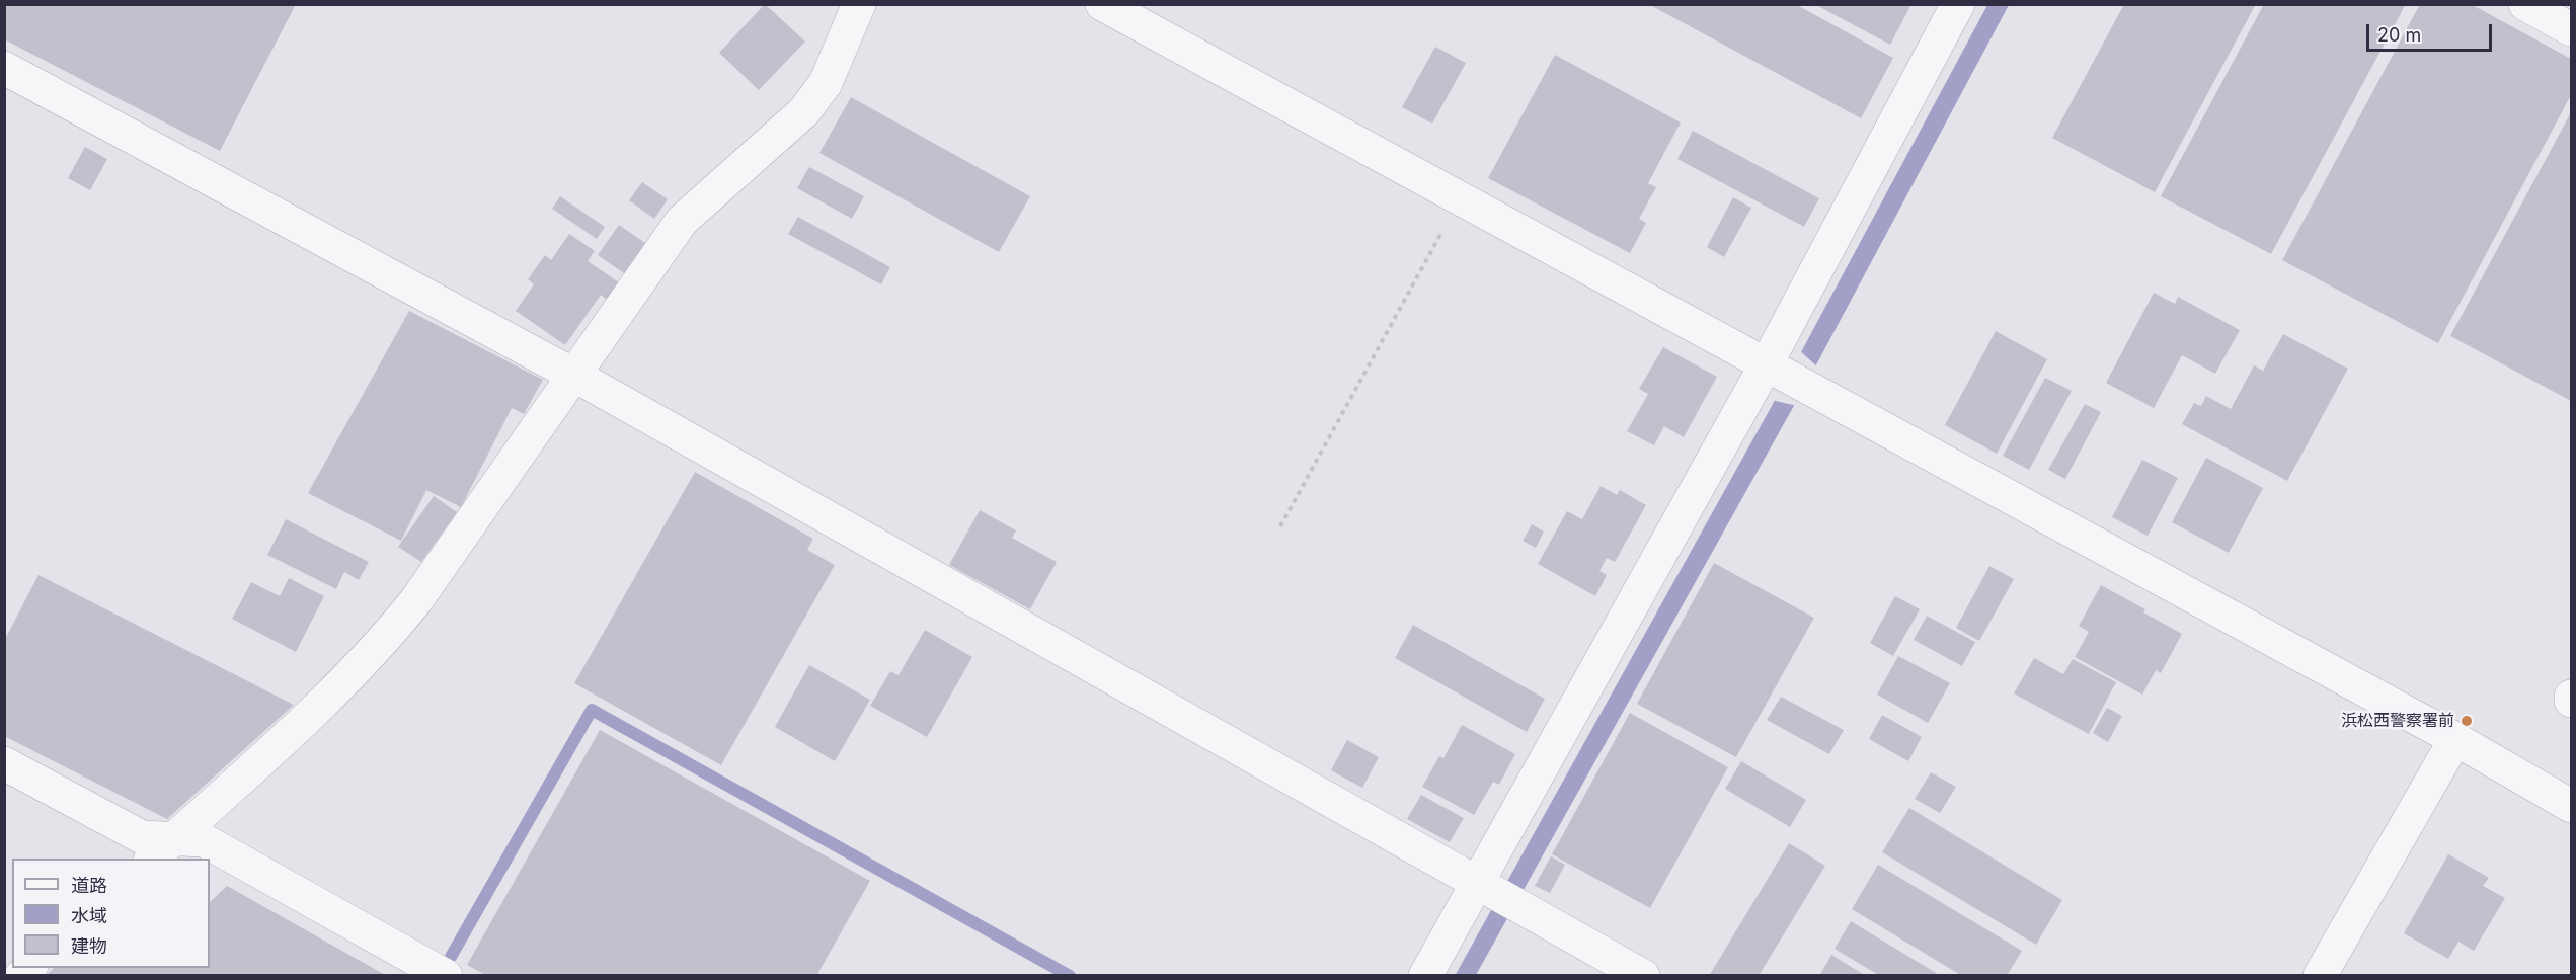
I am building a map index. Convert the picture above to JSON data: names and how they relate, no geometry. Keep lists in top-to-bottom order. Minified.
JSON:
{"places":["浜松西警察署前"],"legend":["道路","水域","建物"],"scale_bar":"20 m"}
